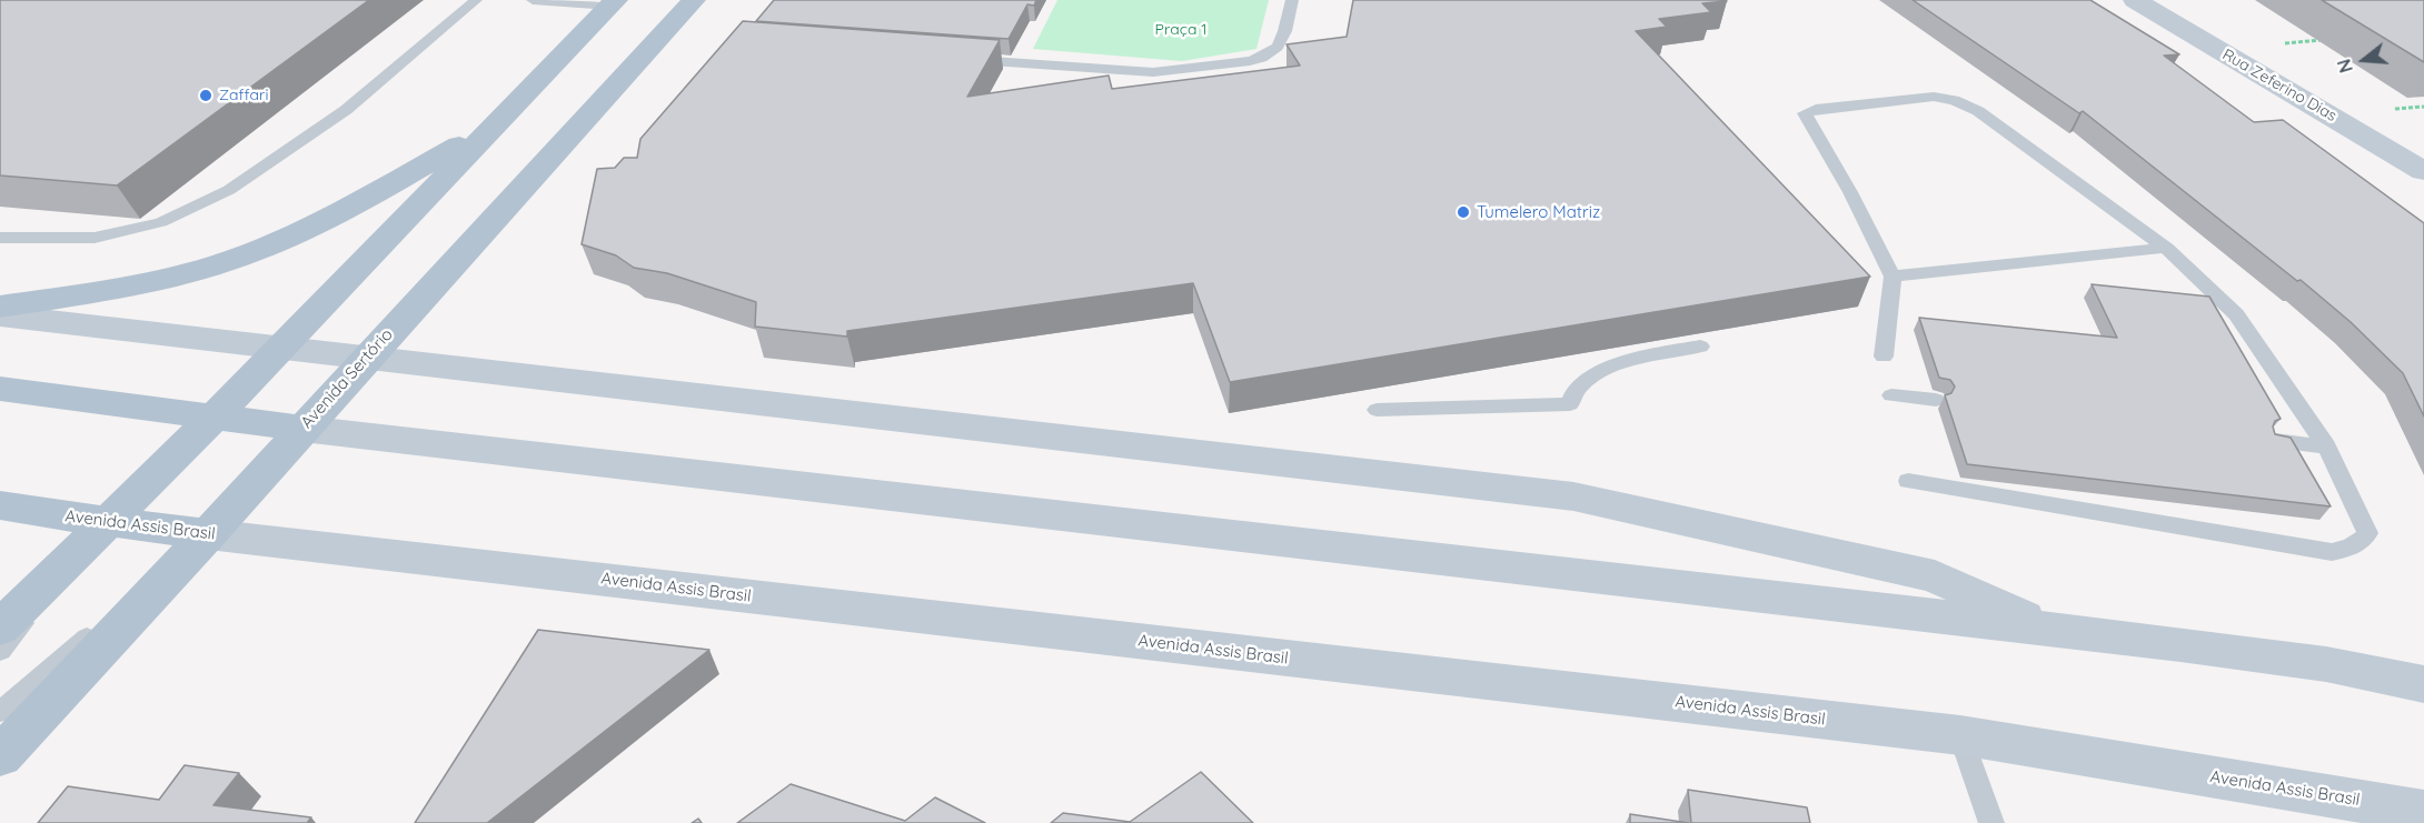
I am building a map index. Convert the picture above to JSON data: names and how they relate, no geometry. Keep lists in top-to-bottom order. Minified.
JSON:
{"streets":{"main road":["Rua Zeferino Dias","Avenida Sertório","Avenida Assis Brasil"]},"crossings":[["Avenida Sertório","Avenida Assis Brasil"]],"parks":["Praça 1"],"places":["Zaffari","Tumelero Matriz"],"north":"left"}
